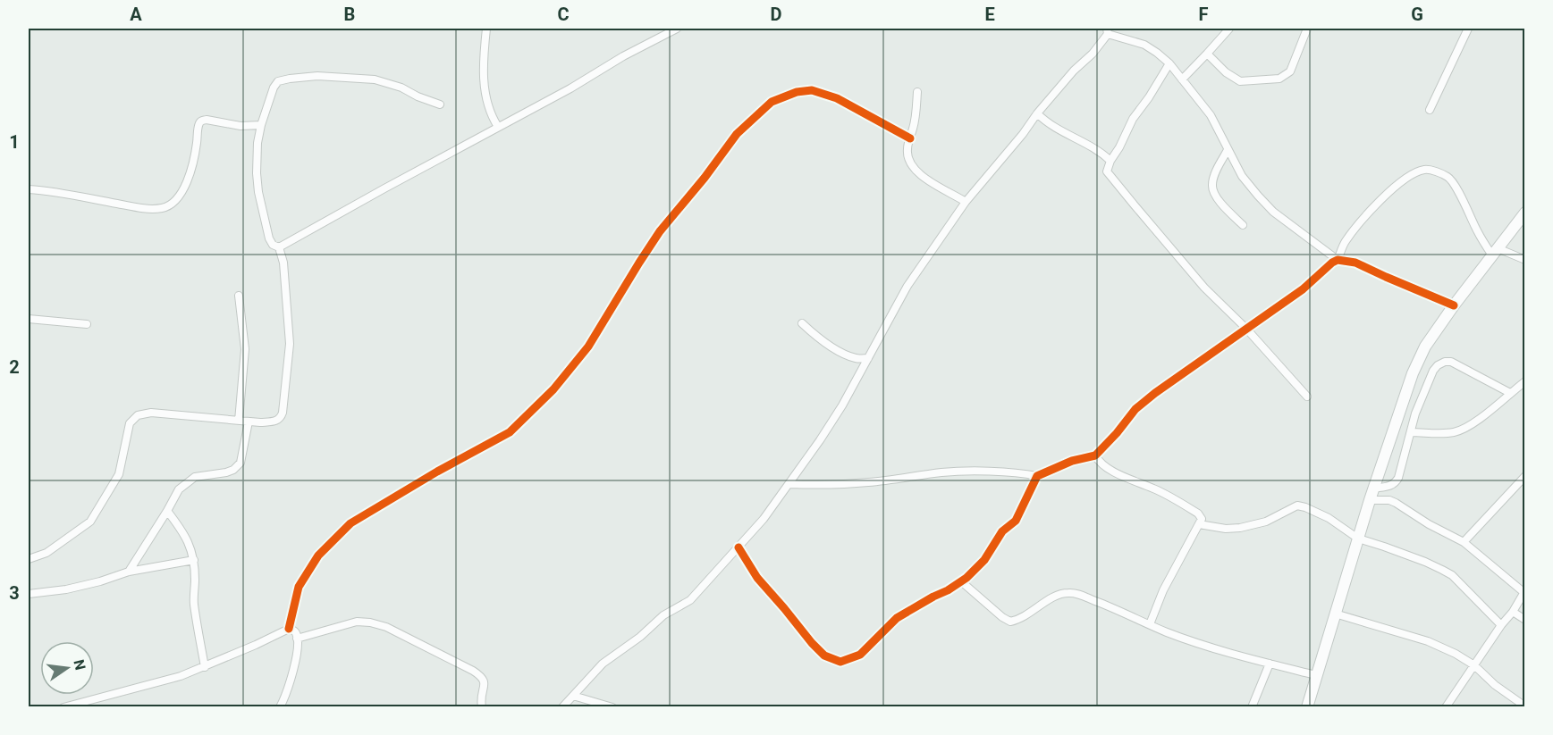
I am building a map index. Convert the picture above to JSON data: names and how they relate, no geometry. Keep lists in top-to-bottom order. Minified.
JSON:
{"north":"right","grid":{"columns":["A","B","C","D","E","F","G"],"rows":["1","2","3"]}}
